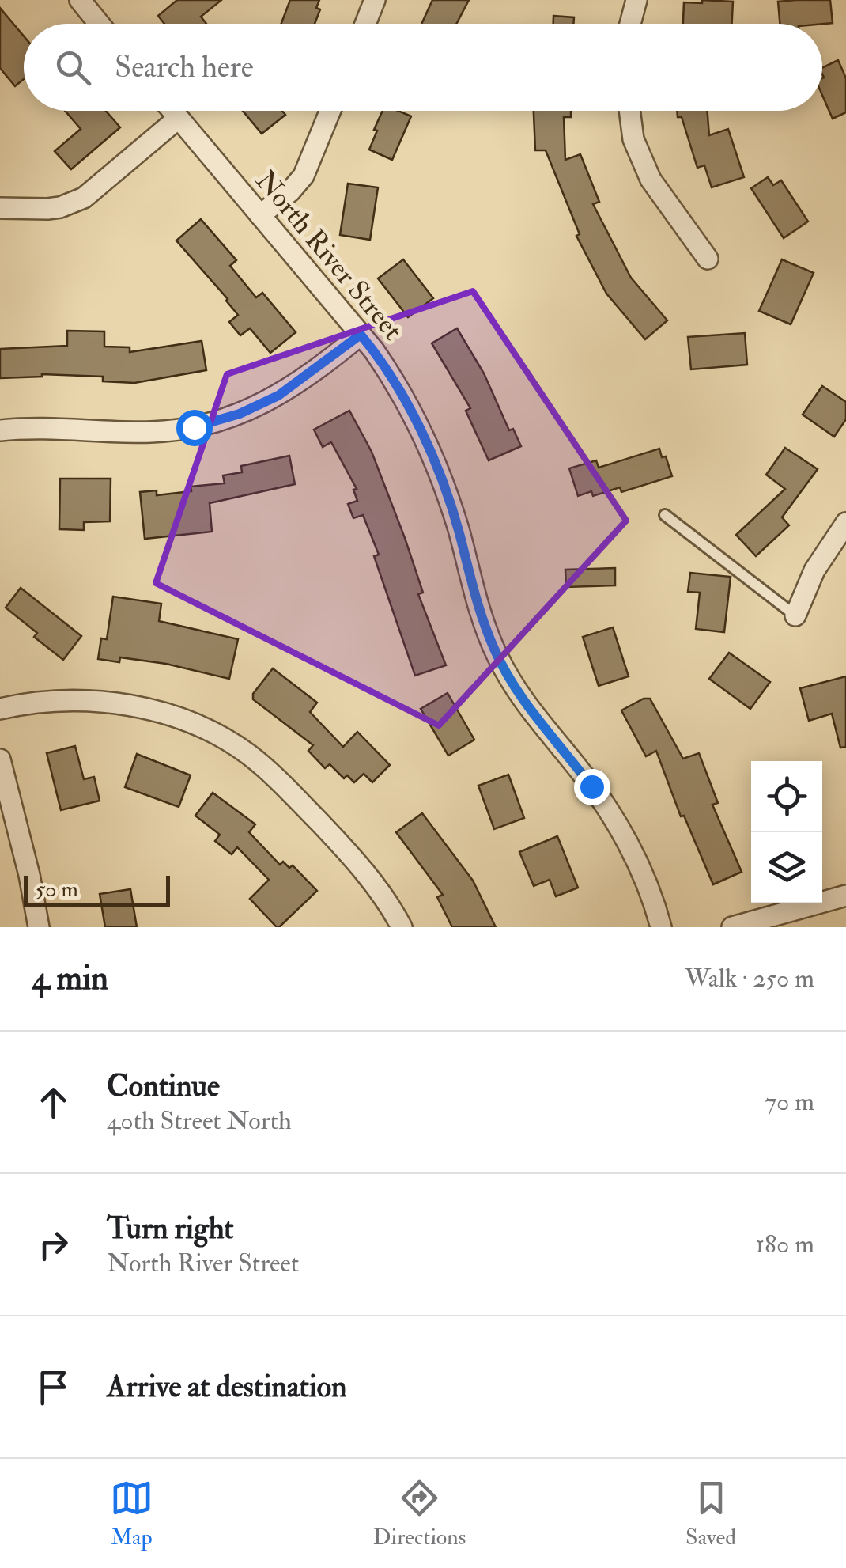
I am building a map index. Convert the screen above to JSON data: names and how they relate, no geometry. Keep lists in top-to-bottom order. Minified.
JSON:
{"streets":{"street":["North River Street"]},"scale_bar":"50 m","page":{"search":"Search here","scale":"50 m","heading":["4 min","Walk · 250 m"],"list":[["Continue","40th Street North","70 m"],["Turn right","North River Street","180 m"],"Arrive at destination"],"nav":["Map","Directions","Saved"]}}
